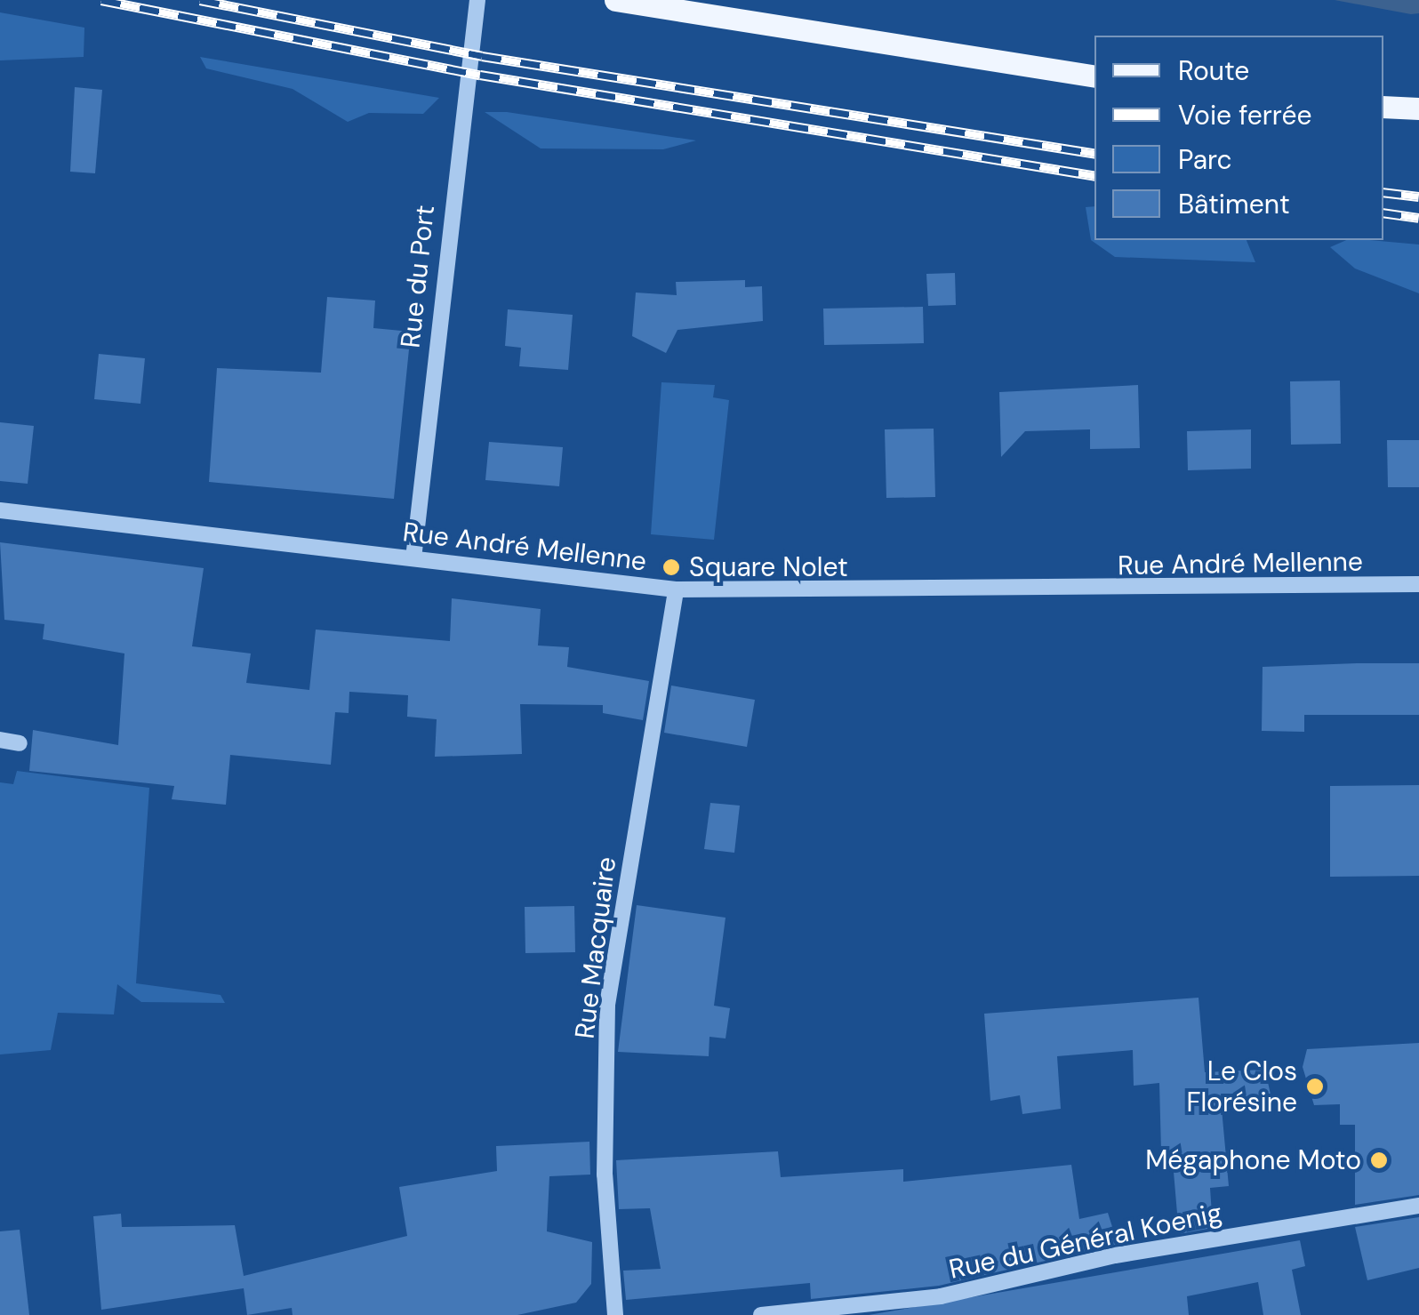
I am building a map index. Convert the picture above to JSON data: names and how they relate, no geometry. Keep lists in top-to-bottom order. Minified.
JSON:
{"streets":{"street":["Rue du Port","Rue André Mellenne","Rue Macquaire","Rue du Général Koenig"]},"crossings":[["Rue du Port","Rue André Mellenne"],["Rue André Mellenne","Rue Macquaire"]],"places":["Square Nolet","Le Clos Florésine","Mégaphone Moto"],"legend":["Route","Voie ferrée","Parc","Bâtiment"]}
